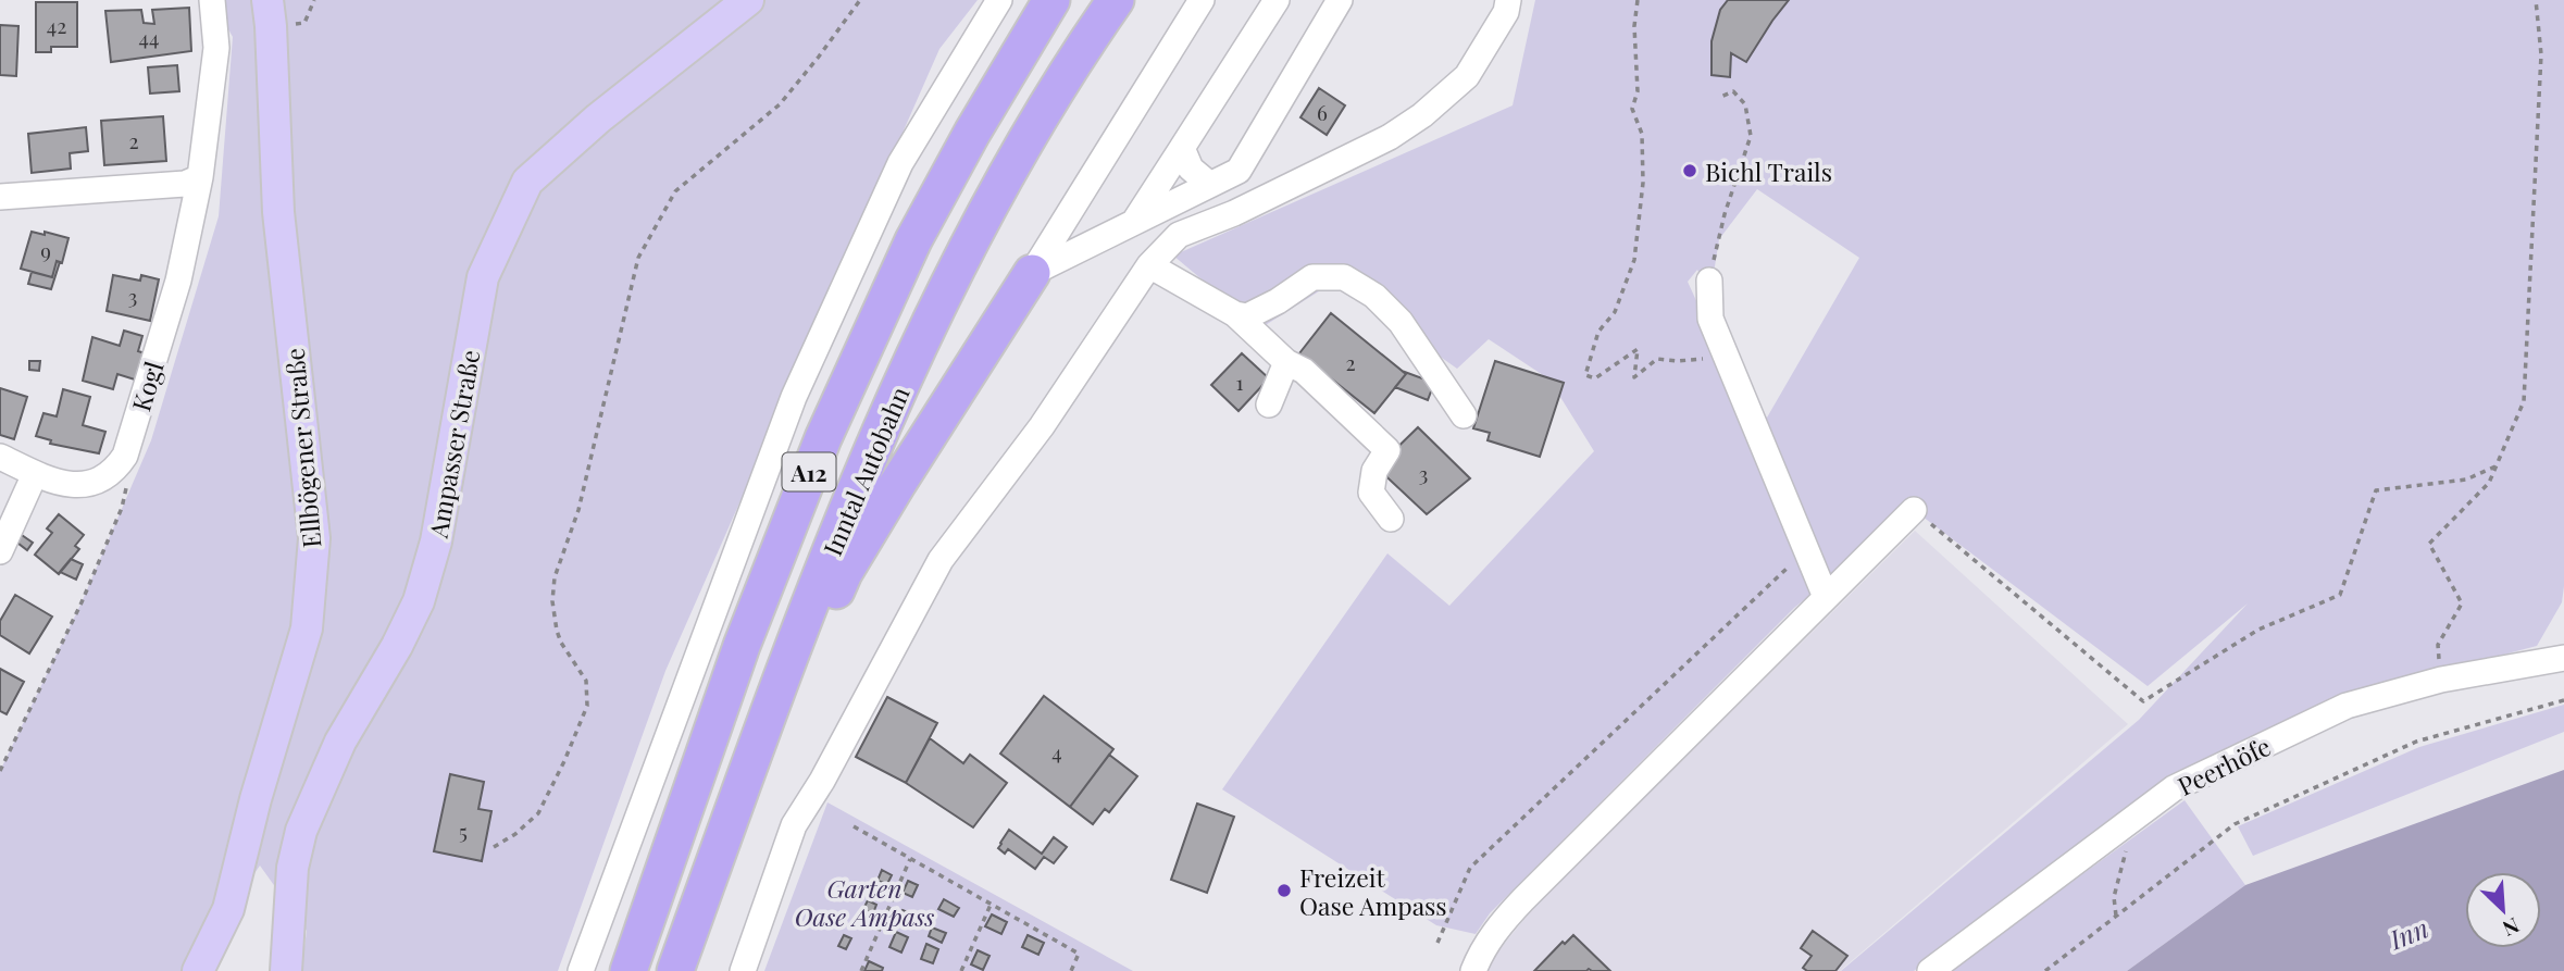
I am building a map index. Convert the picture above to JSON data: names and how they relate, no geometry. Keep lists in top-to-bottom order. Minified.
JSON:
{"streets":{"highway":["Inntal Autobahn","A12"],"main road":["Ampasser Straße","Ellbögener Straße"],"street":["Kogl","Peerhöfe"]},"water":["Inn"],"parks":["Garten Oase Ampass"],"places":["Bichl Trails","Freizeit Oase Ampass"],"house_numbers":["42","44","6","2","9","3","2","1","3","4","5"],"north":"bottom right"}
